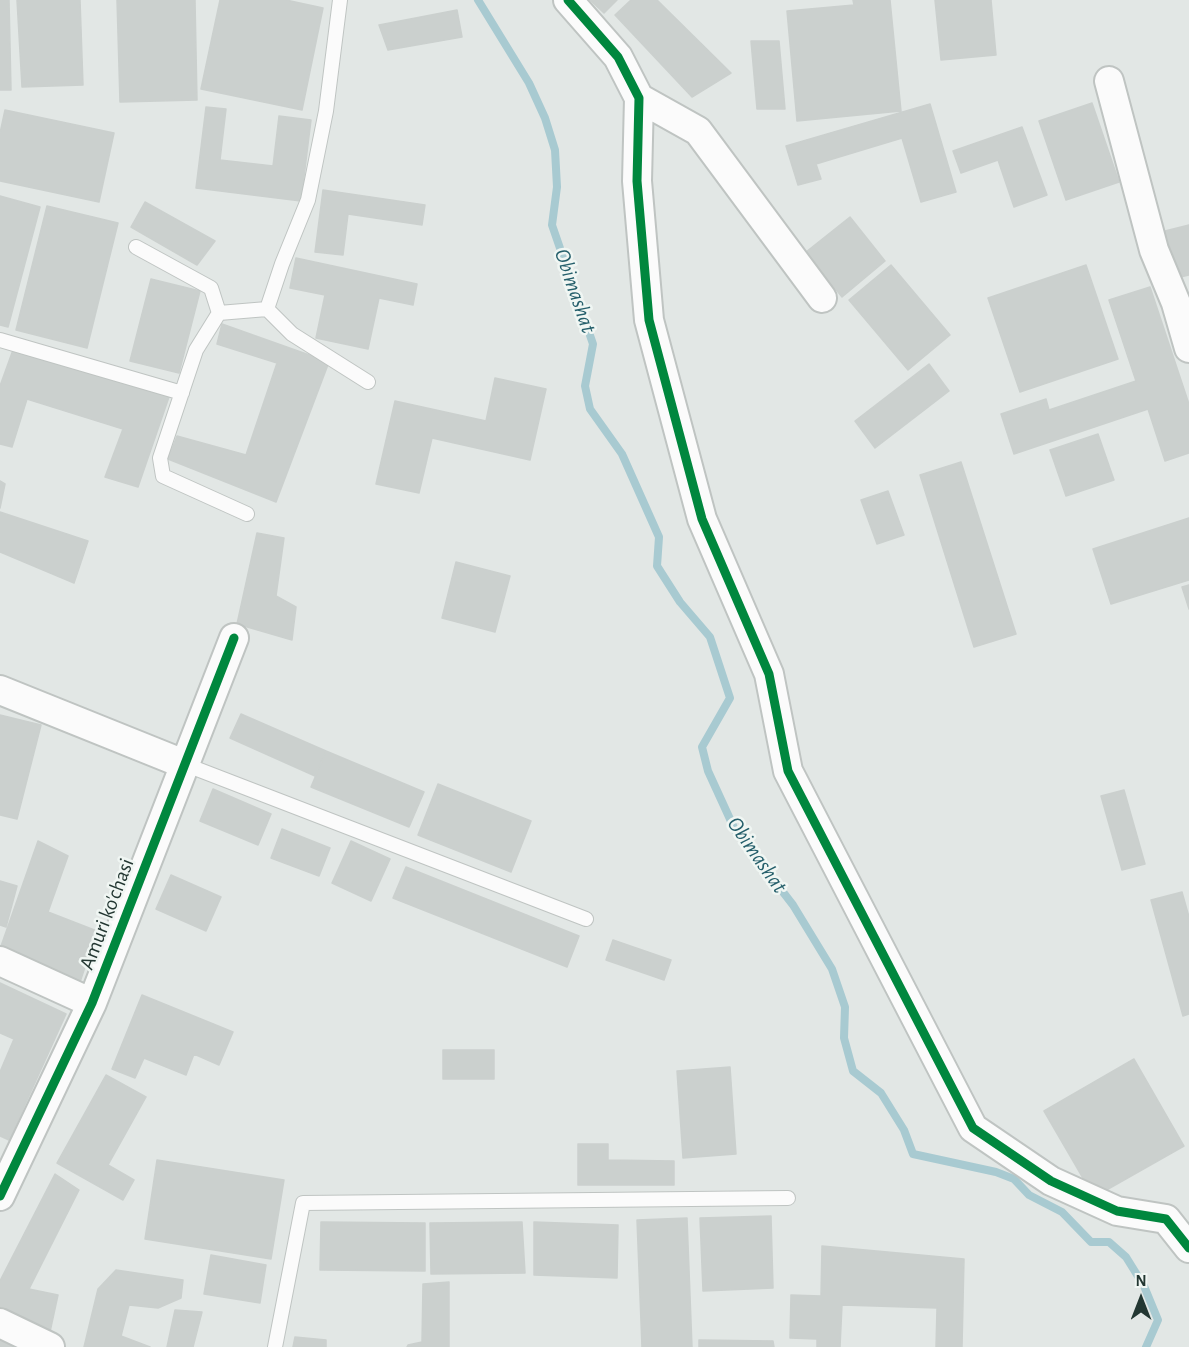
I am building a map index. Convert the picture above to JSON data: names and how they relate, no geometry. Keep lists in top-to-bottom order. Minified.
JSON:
{"streets":{"street":["Amuri ko'chasi"]},"water":["Obimashat"],"north":"top"}
